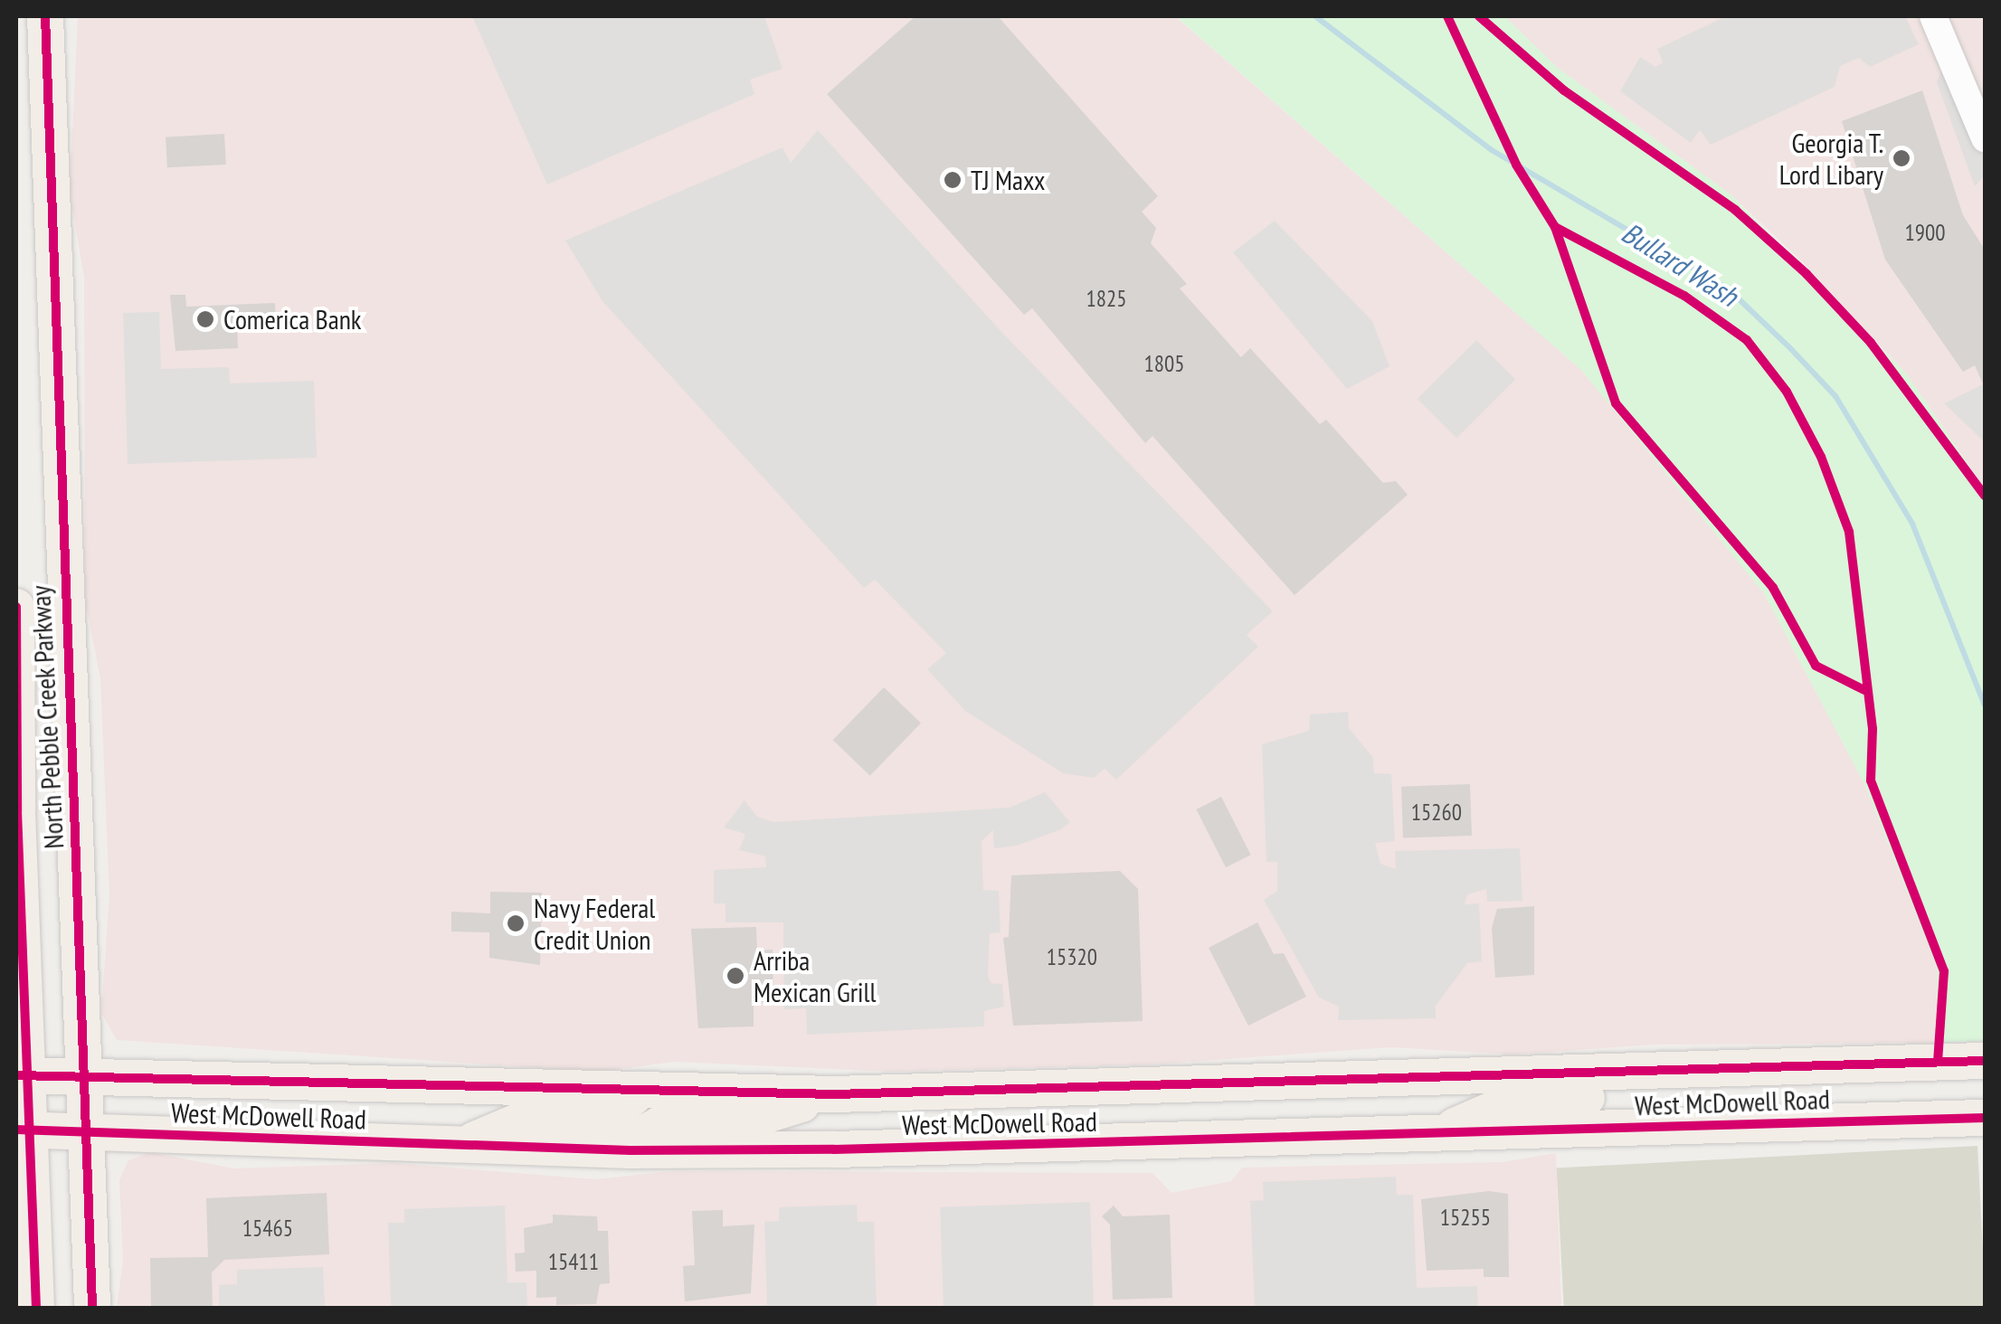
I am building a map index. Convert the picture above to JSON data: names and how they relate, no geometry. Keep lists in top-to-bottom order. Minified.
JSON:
{"streets":{"main road":["North Pebble Creek Parkway","West McDowell Road"]},"crossings":[["North Pebble Creek Parkway","West McDowell Road"]],"water":["Bullard Wash"],"places":["Georgia T. Lord Libary","TJ Maxx","Comerica Bank","Navy Federal Credit Union","Arriba Mexican Grill"],"house_numbers":["1900","1825","1805","15260","15320","15255","15465","15411"]}
